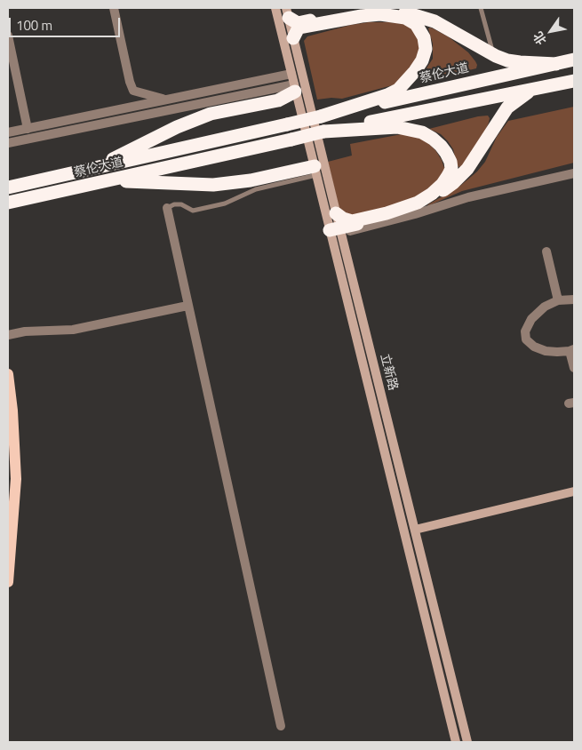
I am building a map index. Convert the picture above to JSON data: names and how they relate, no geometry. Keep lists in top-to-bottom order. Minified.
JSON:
{"streets":{"highway":["蔡伦大道"],"main road":["立新路"]},"scale_bar":"100 m","north":"bottom left"}
